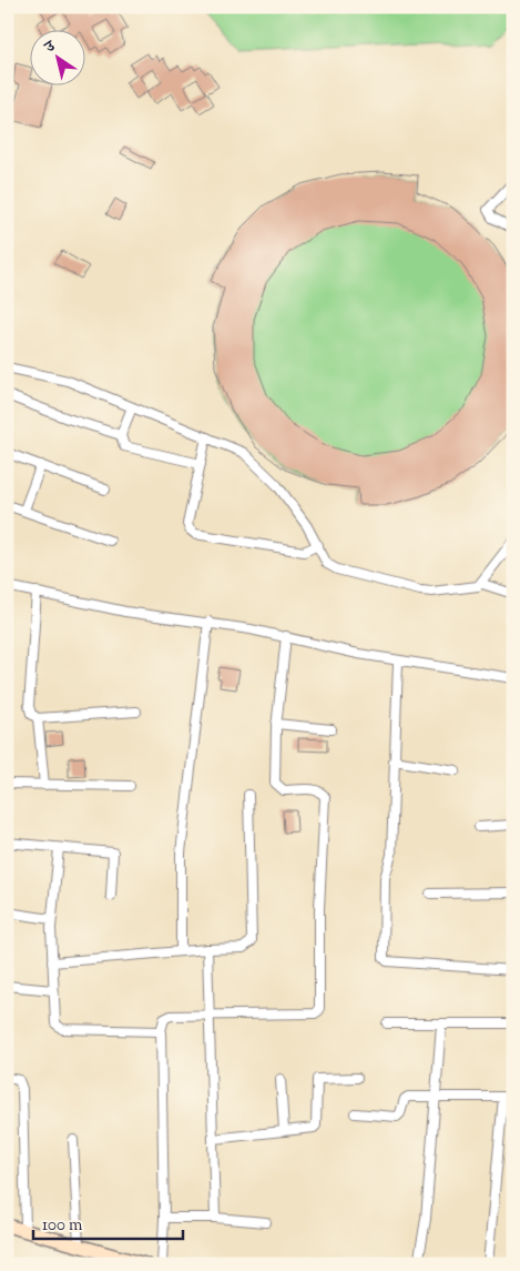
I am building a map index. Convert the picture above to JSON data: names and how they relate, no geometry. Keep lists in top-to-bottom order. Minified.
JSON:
{"scale_bar":"100 m","north":"top left"}
